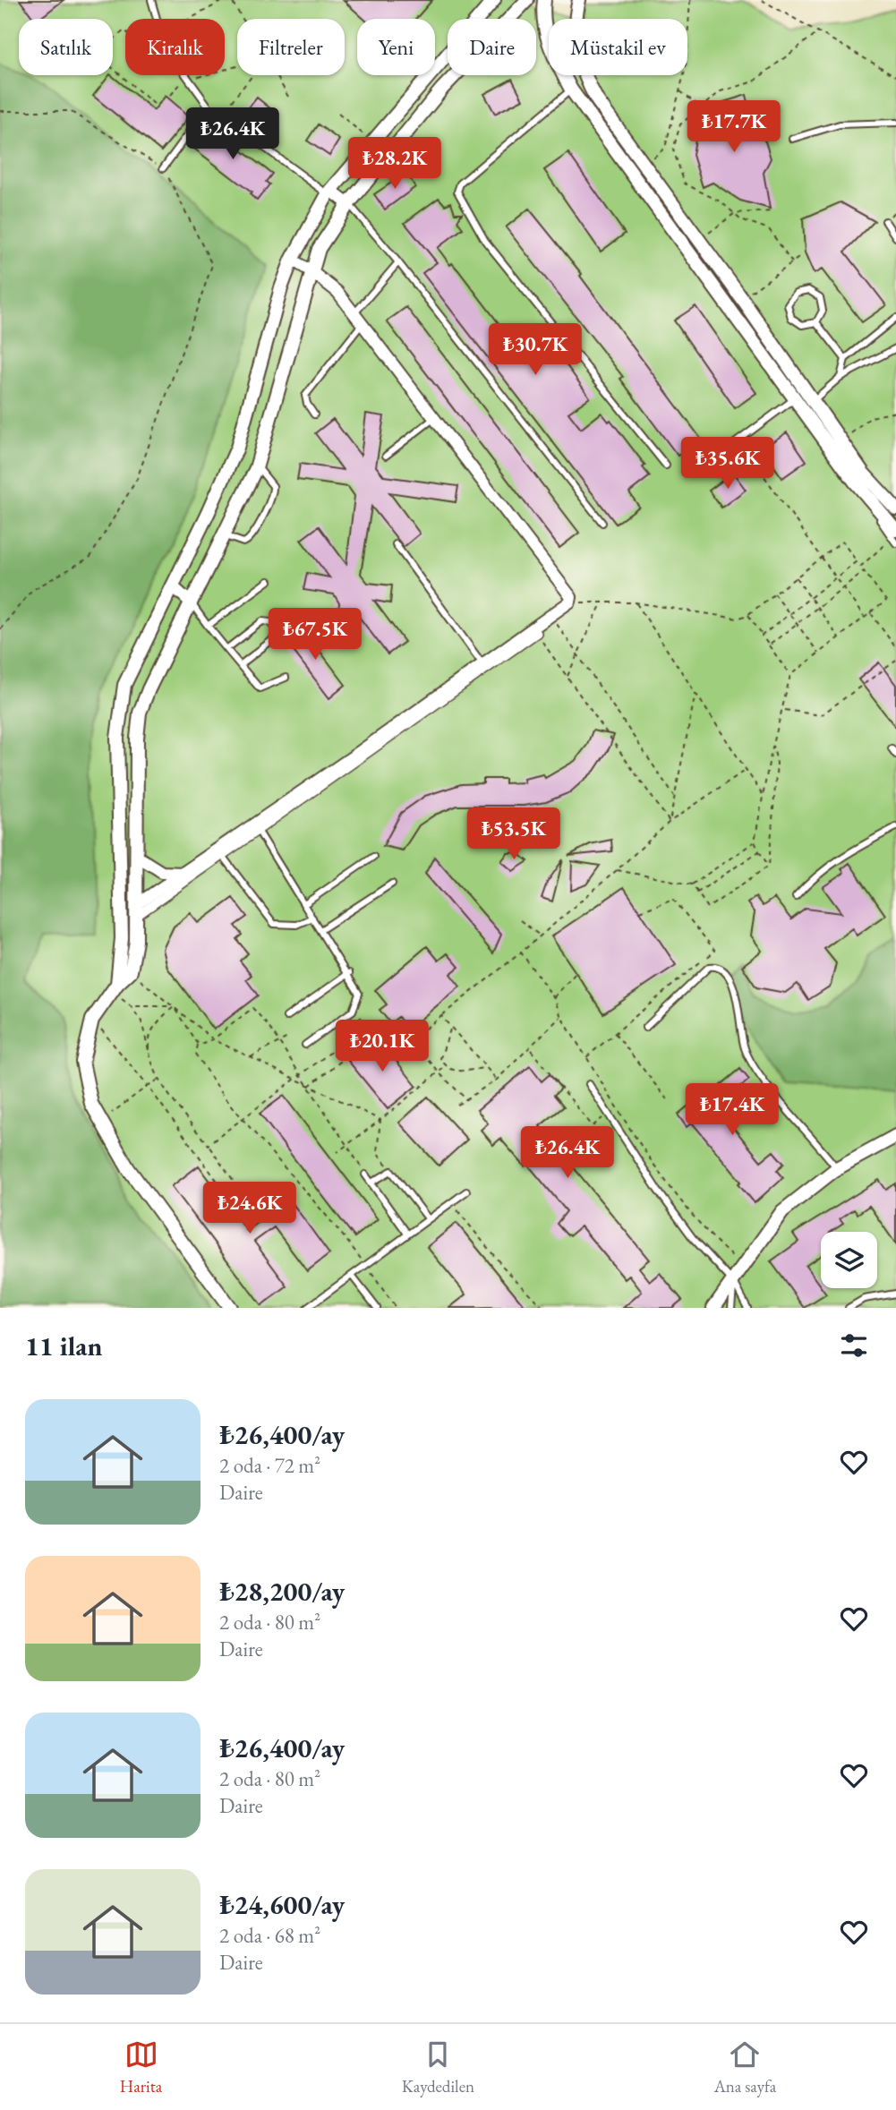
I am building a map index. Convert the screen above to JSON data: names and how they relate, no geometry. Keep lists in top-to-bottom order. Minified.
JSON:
{"page":{"chip":["Satılık","Kiralık","Filtreler","Yeni","Daire","Müstakil ev"],"price":["₺17.7K","₺26.4K","₺28.2K","₺30.7K","₺35.6K","₺67.5K","₺53.5K","₺20.1K","₺17.4K","₺26.4K","₺24.6K"],"heading":"11 ilan","list":[{"name":"₺26,400/ay","note":"2 oda · 72 m² · Daire"},{"name":"₺28,200/ay","note":"2 oda · 80 m² · Daire"},{"name":"₺26,400/ay","note":"2 oda · 80 m² · Daire"},{"name":"₺24,600/ay","note":"2 oda · 68 m² · Daire"}],"tabs":["Harita","Kaydedilen","Ana sayfa"]}}
